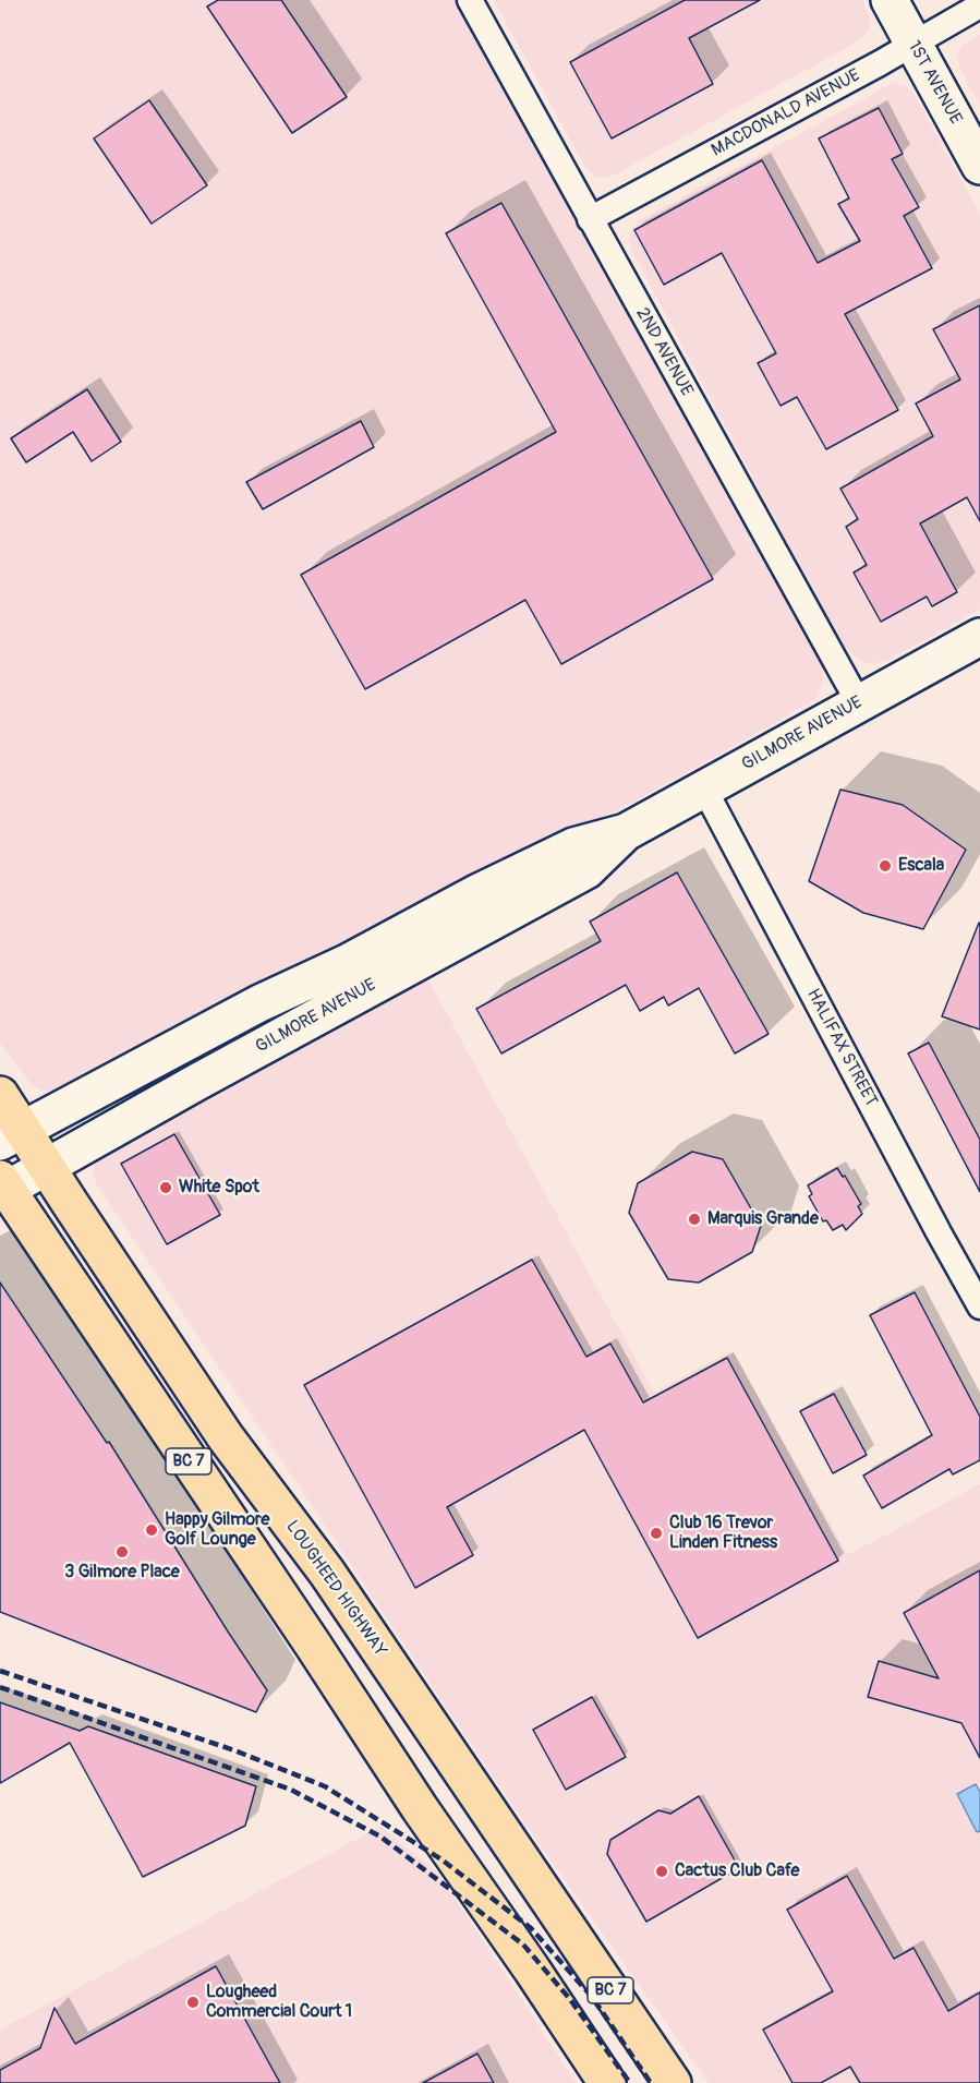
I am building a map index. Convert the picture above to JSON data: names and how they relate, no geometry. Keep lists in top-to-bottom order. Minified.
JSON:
{"streets":{"main road":["BC 7","LOUGHEED HIGHWAY"],"street":["1ST AVENUE","MACDONALD AVENUE","2ND AVENUE","GILMORE AVENUE","HALIFAX STREET"]},"crossings":[["1ST AVENUE","MACDONALD AVENUE"],["MACDONALD AVENUE","2ND AVENUE"],["2ND AVENUE","GILMORE AVENUE"],["GILMORE AVENUE","HALIFAX STREET"],["GILMORE AVENUE","BC 7"],["GILMORE AVENUE","LOUGHEED HIGHWAY"]],"places":["Escala","White Spot","Marquis Grande","Happy Gilmore Golf Lounge","Club 16 Trevor Linden Fitness","3 Gilmore Place","Cactus Club Cafe","Lougheed Commercial Court 1"]}
